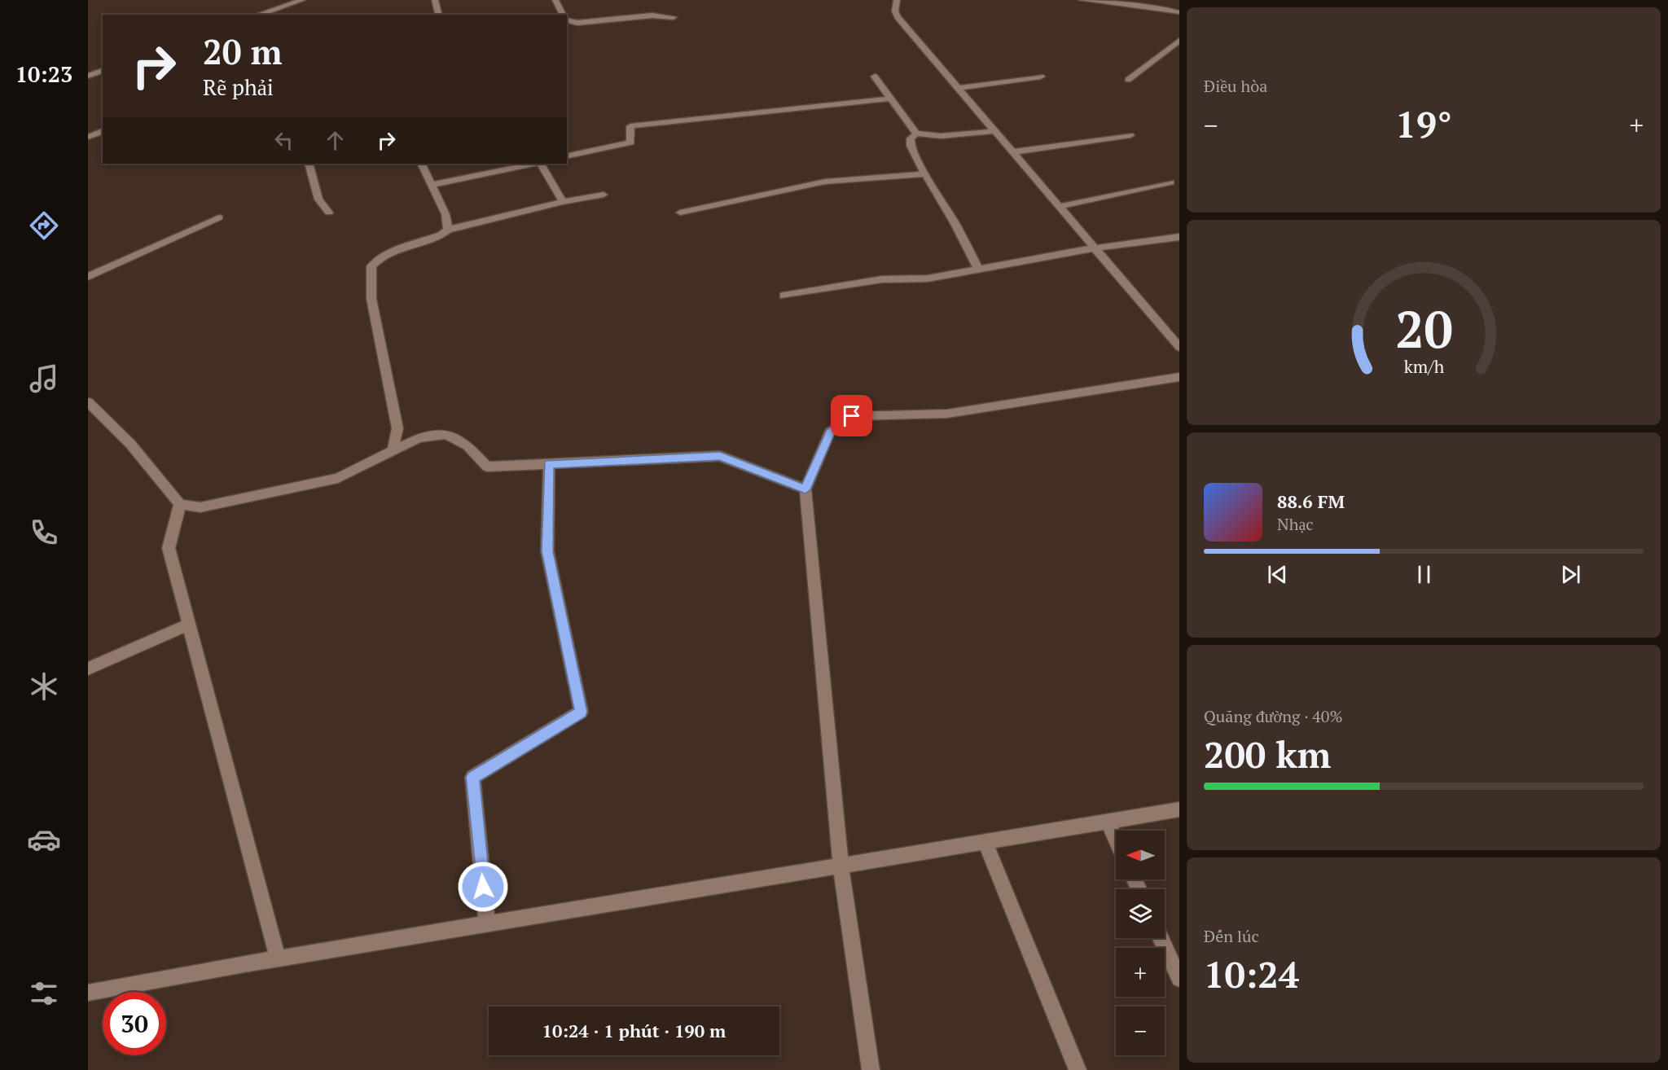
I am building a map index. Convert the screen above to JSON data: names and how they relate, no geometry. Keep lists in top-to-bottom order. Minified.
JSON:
{"north":"left","page":{"tabs":"10:23","tile":["Điều hòa",["Quãng đường · 40%","200 km"],["Đến lúc","10:24"]],"turn":["20 m","Rẽ phải"],"heat":["−","19°","+"],"song":["88.6 FM","Nhạc"],"map_buttons":["+","−"],"limit":"30","trip":"10:24 · 1 phút · 190 m","gauge":["20","km/h"]}}
